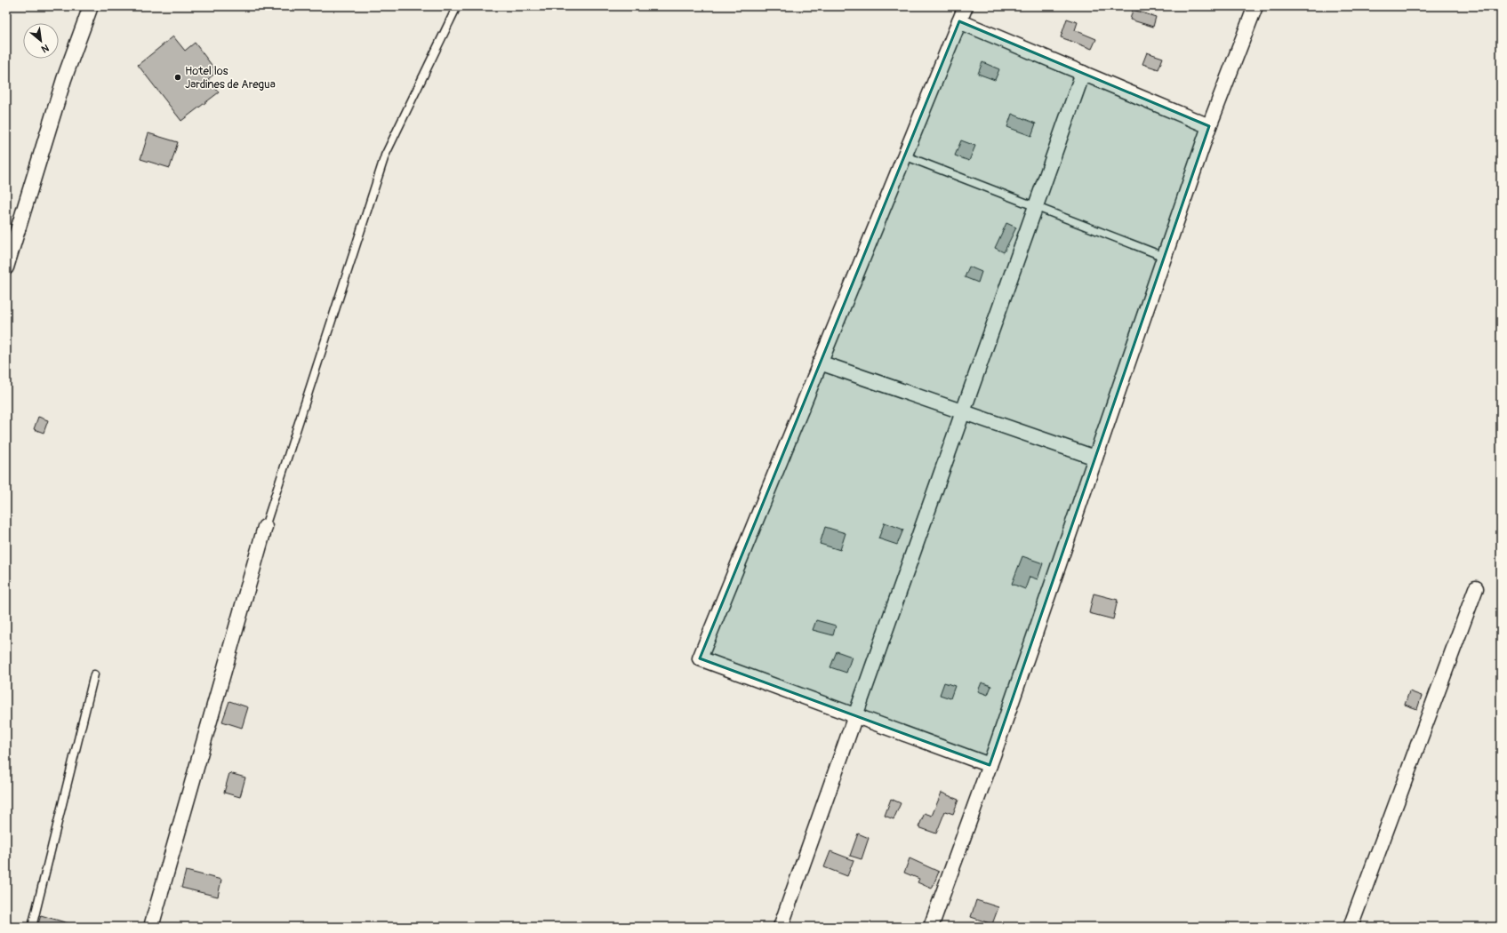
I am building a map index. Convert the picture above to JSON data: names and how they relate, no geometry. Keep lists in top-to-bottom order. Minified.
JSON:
{"places":["Hotel los Jardines de Aregua"],"north":"bottom right"}
